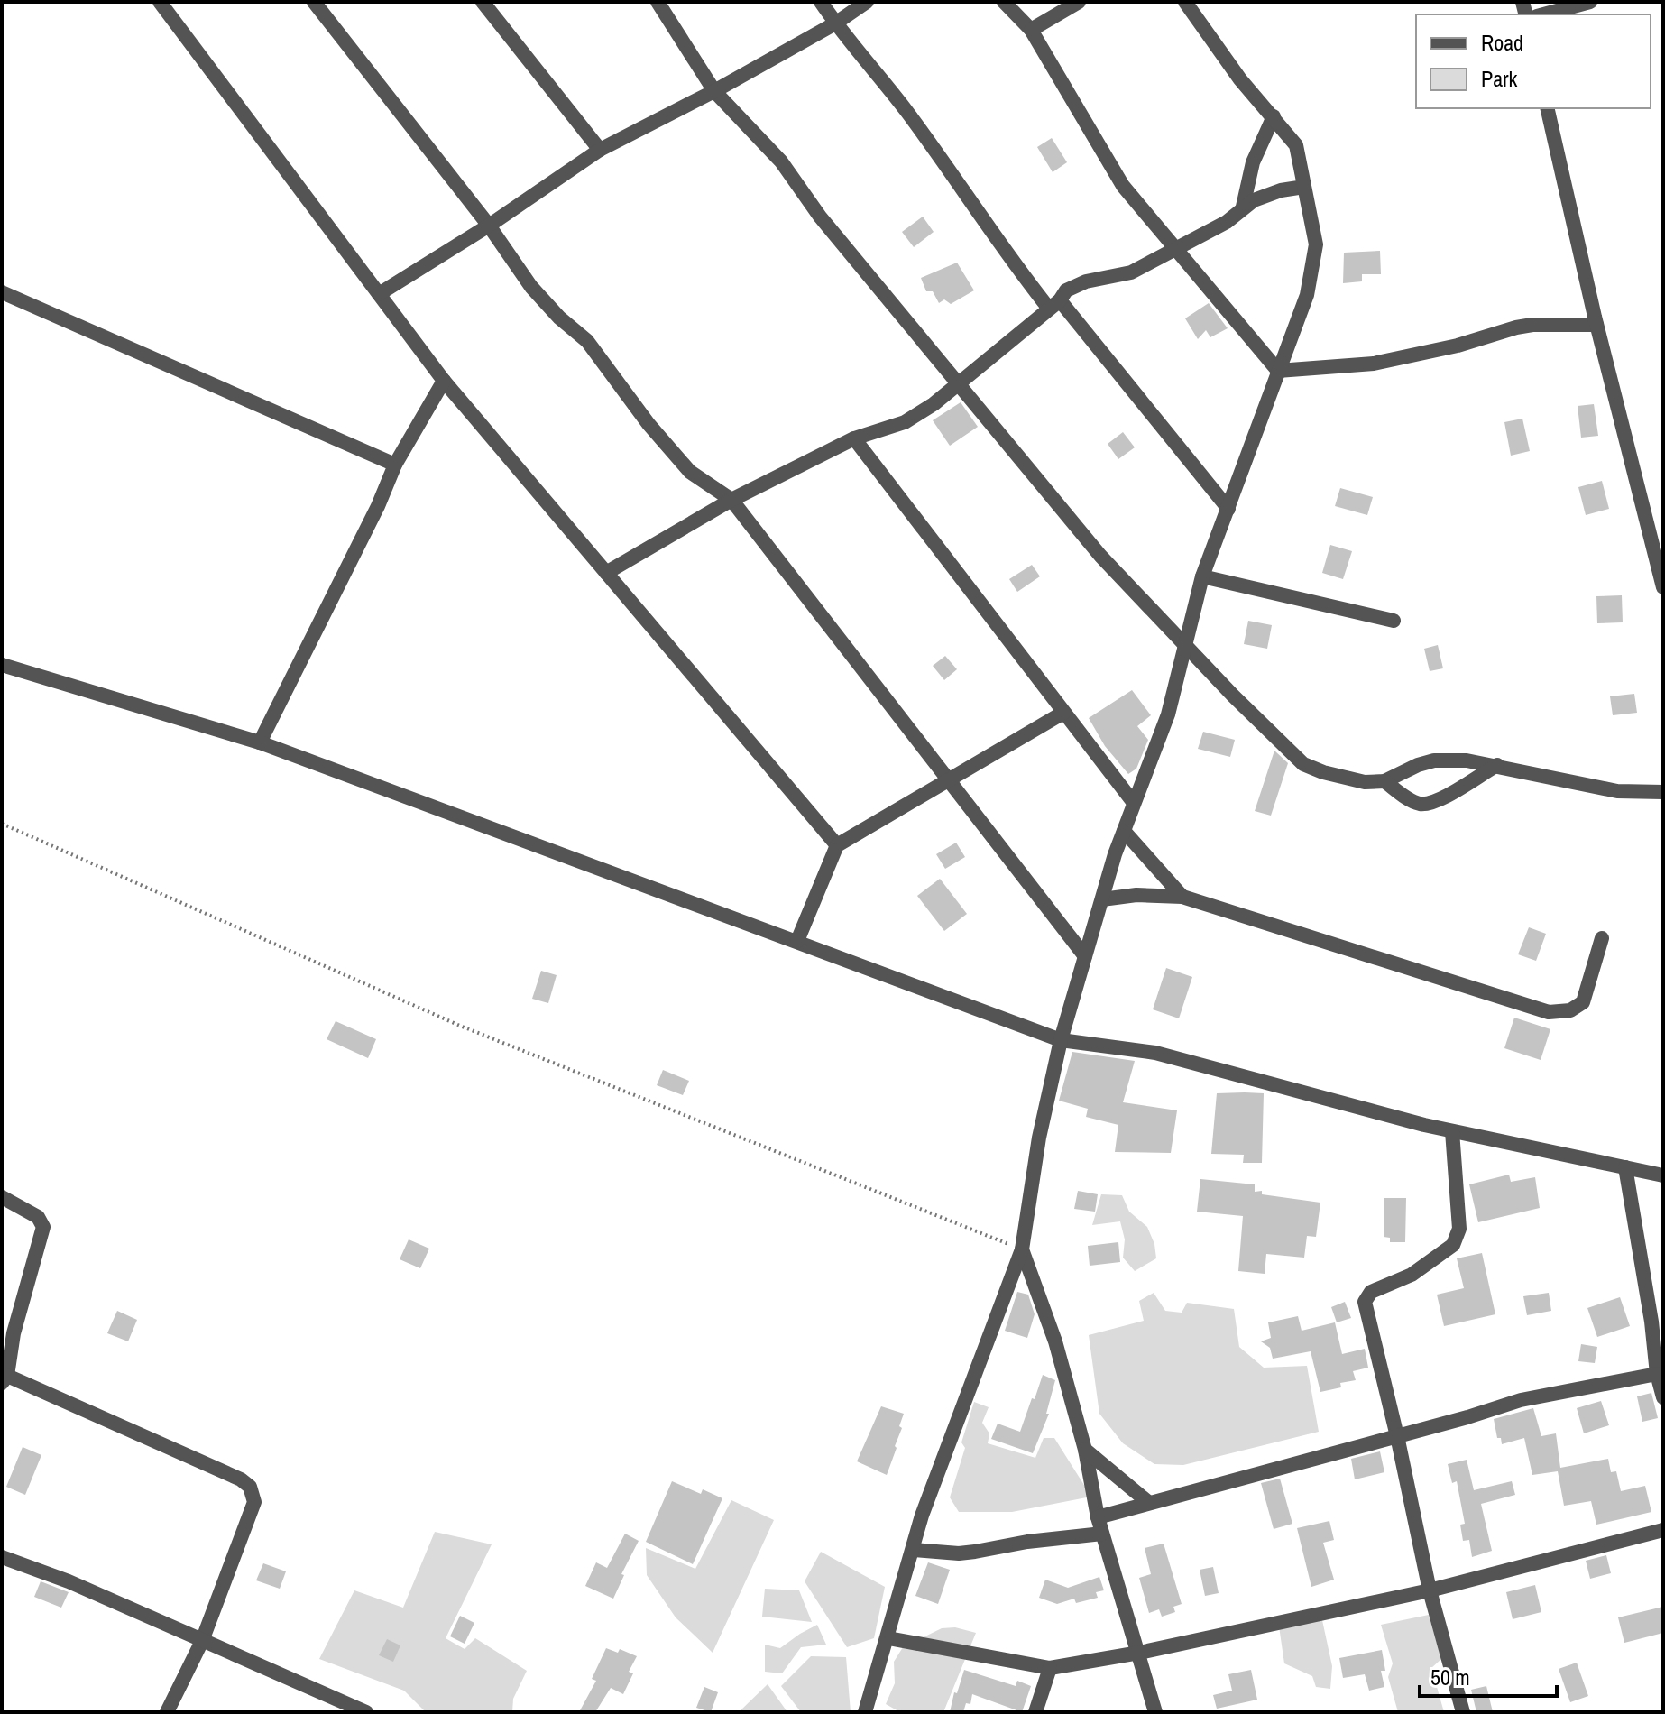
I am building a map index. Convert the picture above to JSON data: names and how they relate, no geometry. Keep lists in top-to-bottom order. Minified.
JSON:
{"legend":["Road","Park"],"scale_bar":"50 m"}
